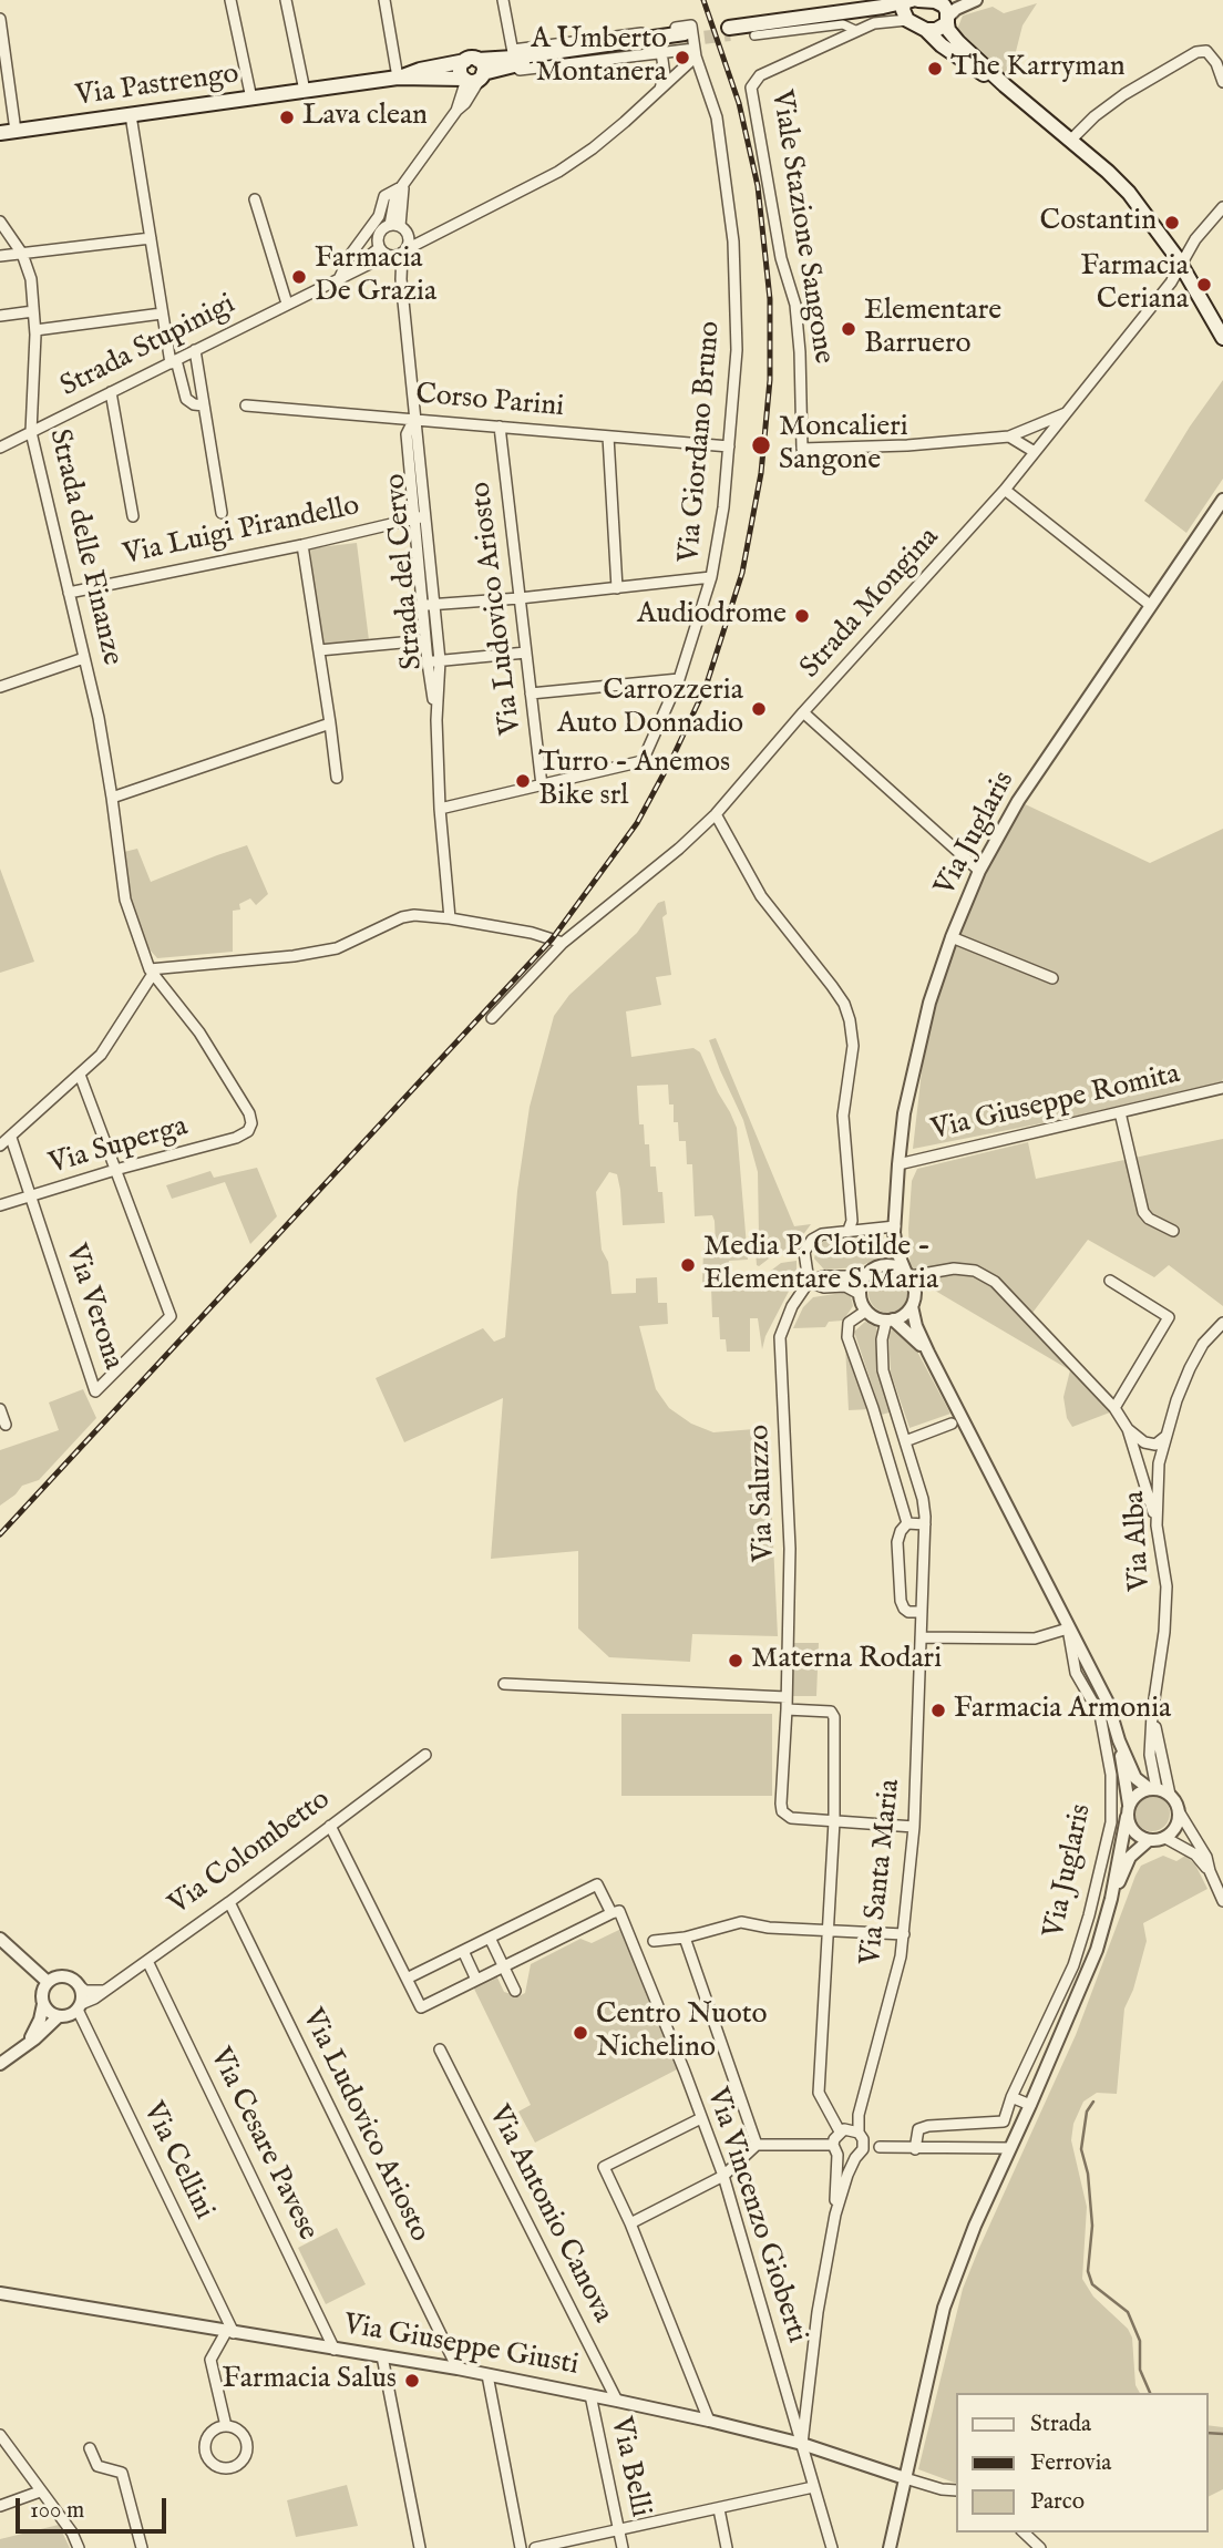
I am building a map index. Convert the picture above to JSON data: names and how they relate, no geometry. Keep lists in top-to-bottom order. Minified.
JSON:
{"streets":{"main road":["Via Pastrengo"],"street":["Viale Stazione Sangone","Strada Stupinigi","Corso Parini","Via Giordano Bruno","Via Luigi Pirandello","Strada delle Finanze","Strada del Cervo","Strada Mongina","Via Ludovico Ariosto","Via Juglaris","Via Giuseppe Romita","Via Superga","Via Verona","Via Saluzzo","Via Alba","Via Colombetto","Via Santa Maria","Via Cesare Pavese","Via Cellini","Via Antonio Canova","Via Vincenzo Gioberti","Via Giuseppe Giusti","Via Belli"]},"crossings":[["Strada Stupinigi","Via Giordano Bruno"],["Strada Stupinigi","Strada delle Finanze"],["Strada Stupinigi","Strada del Cervo"],["Corso Parini","Via Giordano Bruno"],["Corso Parini","Strada del Cervo"],["Corso Parini","Via Ludovico Ariosto"],["Via Giordano Bruno","Via Ludovico Ariosto"],["Via Luigi Pirandello","Strada delle Finanze"],["Via Luigi Pirandello","Strada del Cervo"],["Strada delle Finanze","Via Superga"],["Via Ludovico Ariosto","Via Colombetto"],["Via Ludovico Ariosto","Via Giuseppe Giusti"],["Via Juglaris","Via Giuseppe Romita"],["Via Juglaris","Via Alba"],["Via Juglaris","Via Santa Maria"],["Via Juglaris","Via Giuseppe Giusti"],["Via Superga","Via Verona"],["Via Saluzzo","Via Santa Maria"],["Via Colombetto","Via Cesare Pavese"],["Via Colombetto","Via Cellini"],["Via Santa Maria","Via Vincenzo Gioberti"],["Via Santa Maria","Via Giuseppe Giusti"],["Via Cesare Pavese","Via Giuseppe Giusti"],["Via Cellini","Via Giuseppe Giusti"],["Via Antonio Canova","Via Giuseppe Giusti"],["Via Vincenzo Gioberti","Via Giuseppe Giusti"],["Via Giuseppe Giusti","Via Belli"]],"places":["A Umberto Montanera","The Karryman","Lava clean","Costantin","Farmacia De Grazia","Farmacia Ceriana","Elementare Barruero","Moncalieri Sangone","Audiodrome","Carrozzeria Auto Donnadio","Turro - Anemos Bike srl","Media P. Clotilde - Elementare S.Maria","Materna Rodari","Farmacia Armonia","Centro Nuoto Nichelino","Farmacia Salus"],"legend":["Strada","Ferrovia","Parco"],"scale_bar":"100 m"}
